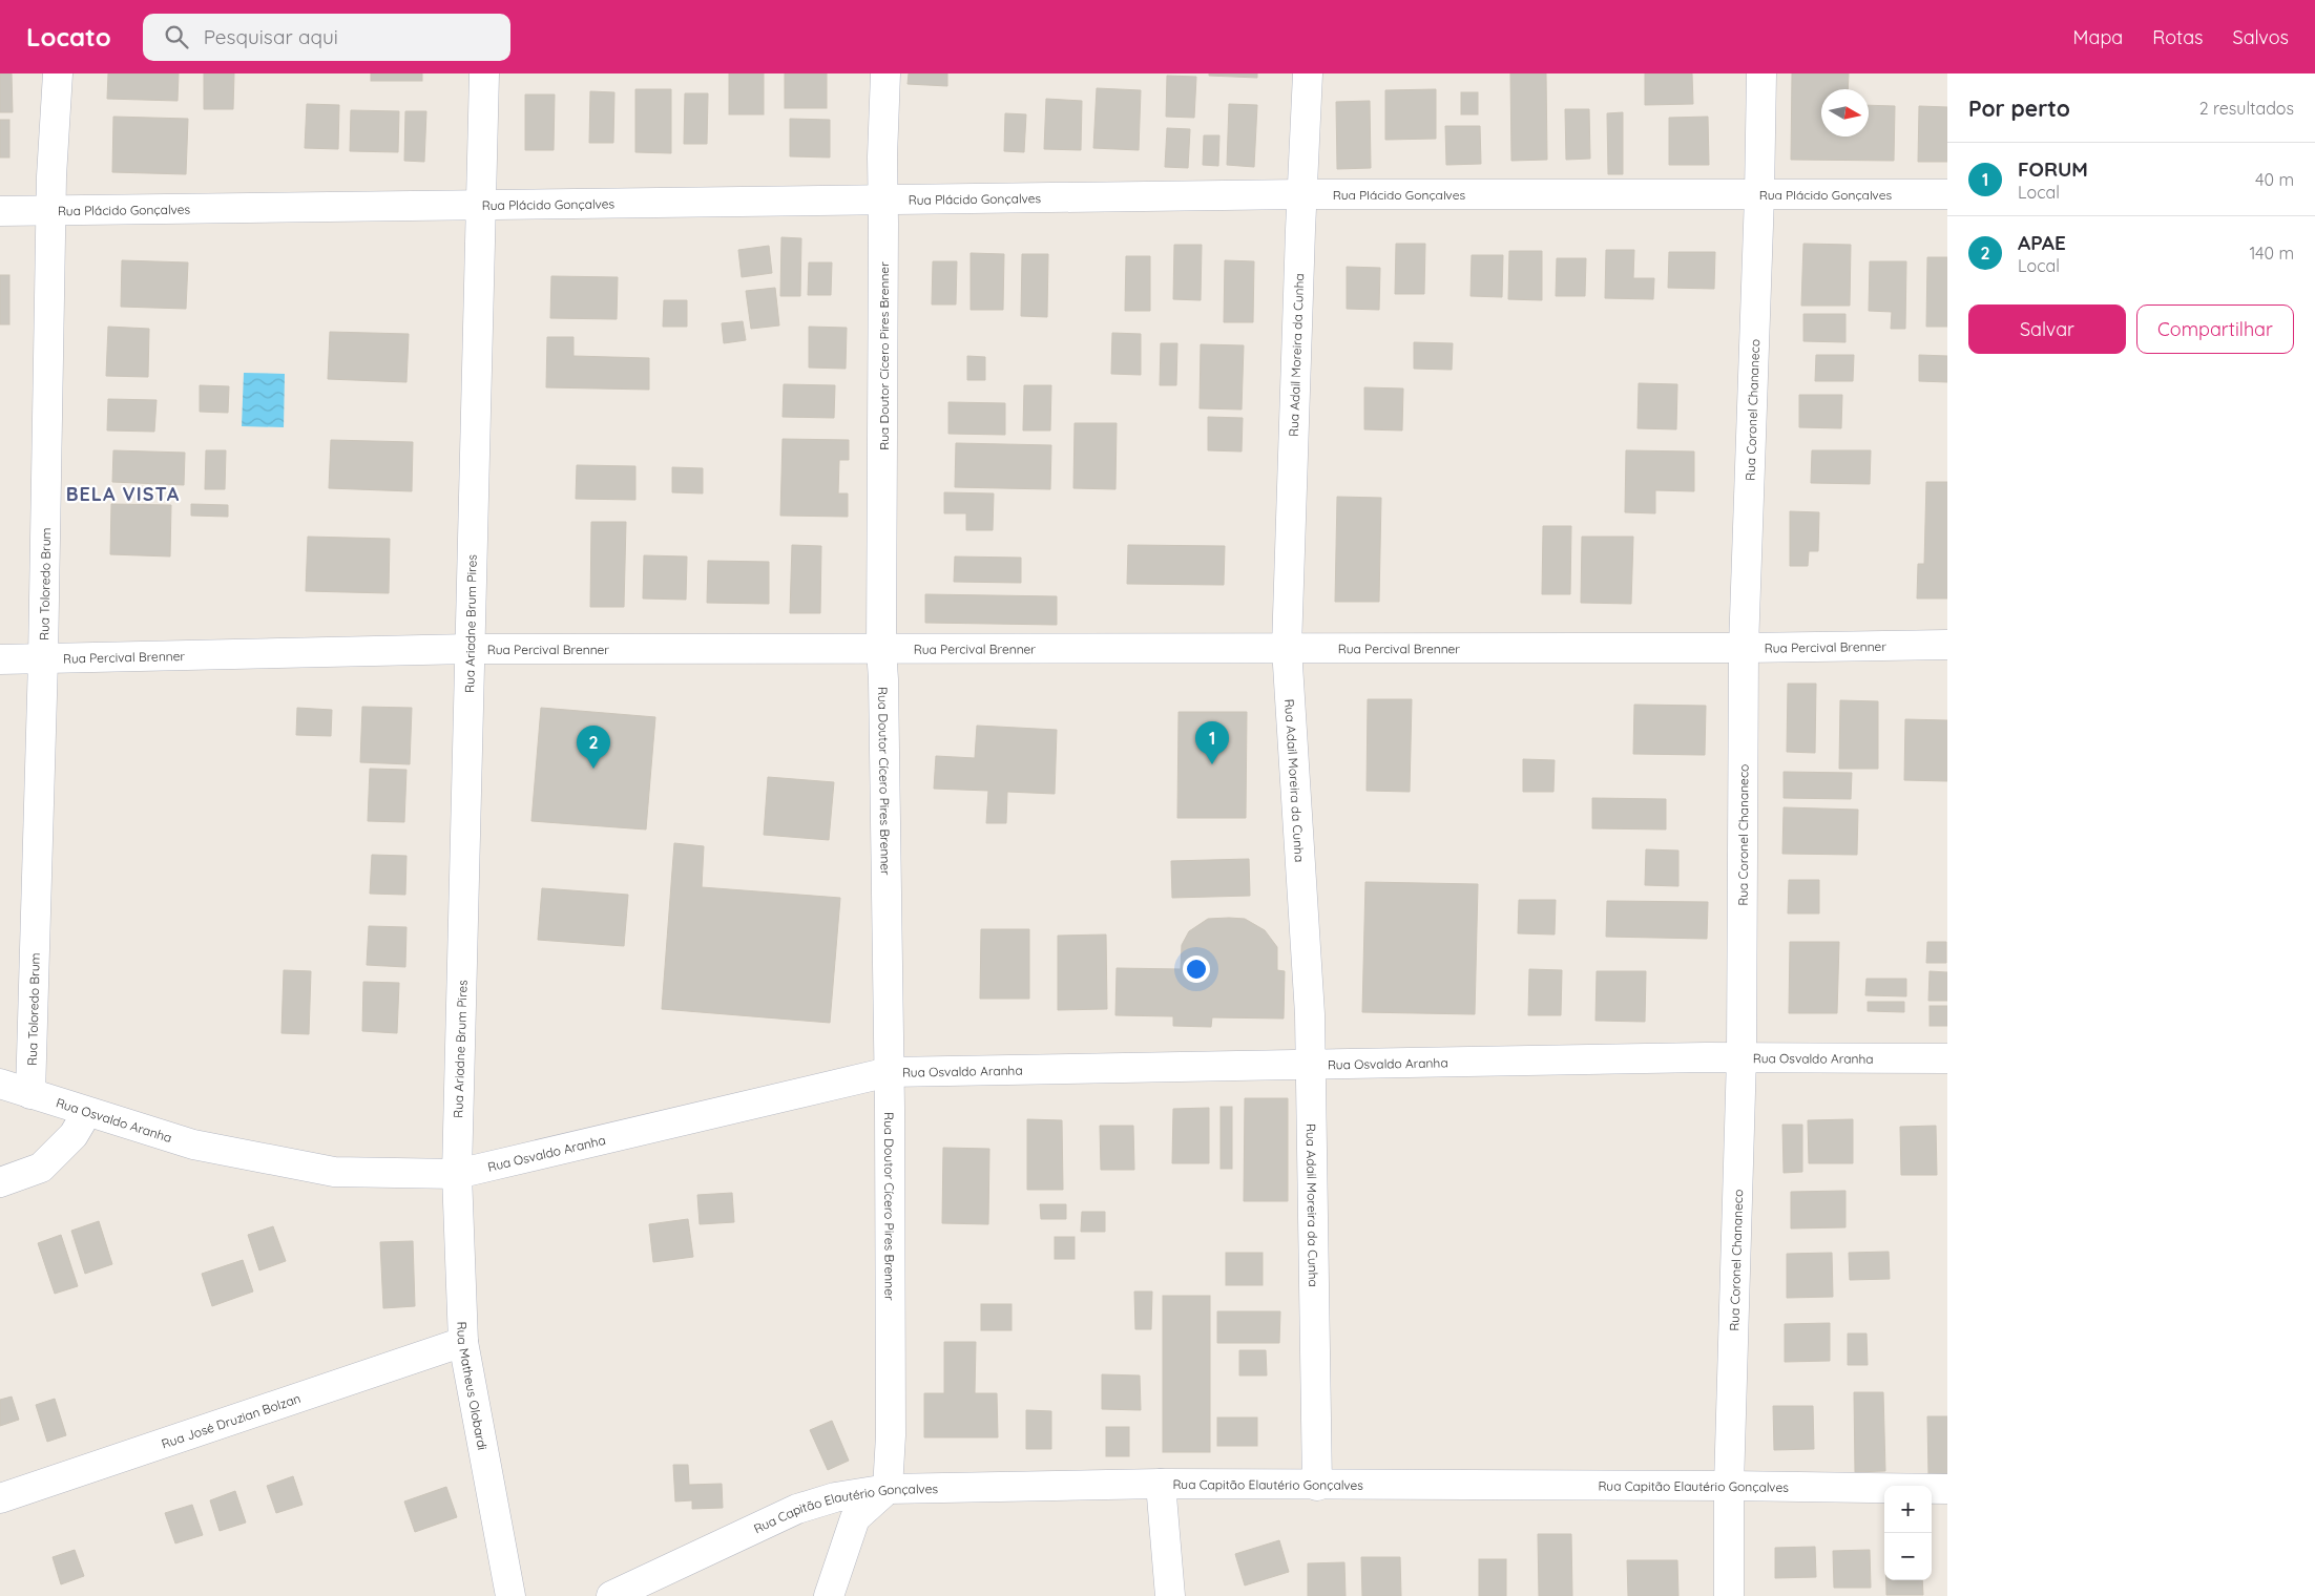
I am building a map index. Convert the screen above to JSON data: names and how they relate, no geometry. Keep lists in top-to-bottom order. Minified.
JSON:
{"streets":{"street":["Rua Plácido Gonçalves","Rua Adail Moreira da Cunha","Rua Doutor Cícero Pires Brenner","Rua Coronel Chananeco","Rua Toloredo Brum","Rua Ariadne Brum Pires","Rua Percival Brenner","Rua Osvaldo Aranha","Rua Matheus Olobardi","Rua José Druzian Bolzan","Rua Capitão Elautério Gonçalves"]},"crossings":[["Rua Plácido Gonçalves","Rua Adail Moreira da Cunha"],["Rua Plácido Gonçalves","Rua Doutor Cícero Pires Brenner"],["Rua Plácido Gonçalves","Rua Coronel Chananeco"],["Rua Plácido Gonçalves","Rua Toloredo Brum"],["Rua Plácido Gonçalves","Rua Ariadne Brum Pires"],["Rua Adail Moreira da Cunha","Rua Percival Brenner"],["Rua Adail Moreira da Cunha","Rua Osvaldo Aranha"],["Rua Adail Moreira da Cunha","Rua Capitão Elautério Gonçalves"],["Rua Doutor Cícero Pires Brenner","Rua Percival Brenner"],["Rua Doutor Cícero Pires Brenner","Rua Osvaldo Aranha"],["Rua Doutor Cícero Pires Brenner","Rua Capitão Elautério Gonçalves"],["Rua Coronel Chananeco","Rua Percival Brenner"],["Rua Coronel Chananeco","Rua Osvaldo Aranha"],["Rua Coronel Chananeco","Rua Capitão Elautério Gonçalves"],["Rua Toloredo Brum","Rua Percival Brenner"],["Rua Toloredo Brum","Rua Osvaldo Aranha"],["Rua Ariadne Brum Pires","Rua Percival Brenner"],["Rua Ariadne Brum Pires","Rua Osvaldo Aranha"],["Rua Ariadne Brum Pires","Rua Matheus Olobardi"],["Rua Osvaldo Aranha","Rua Matheus Olobardi"],["Rua Matheus Olobardi","Rua José Druzian Bolzan"]],"districts":["BELA VISTA"],"north":"right","page":{"header":"Locato","search":"Pesquisar aqui","nav":["Mapa","Rotas","Salvos"],"heading":["Por perto","2 resultados"],"list":[{"mark":"1","name":"FORUM","note":"Local","value":"40 m"},{"mark":"2","name":"APAE","note":"Local","value":"140 m"}],"buttons":["Salvar","Compartilhar"],"pins":["1","2"],"map_buttons":["+","−"]}}
